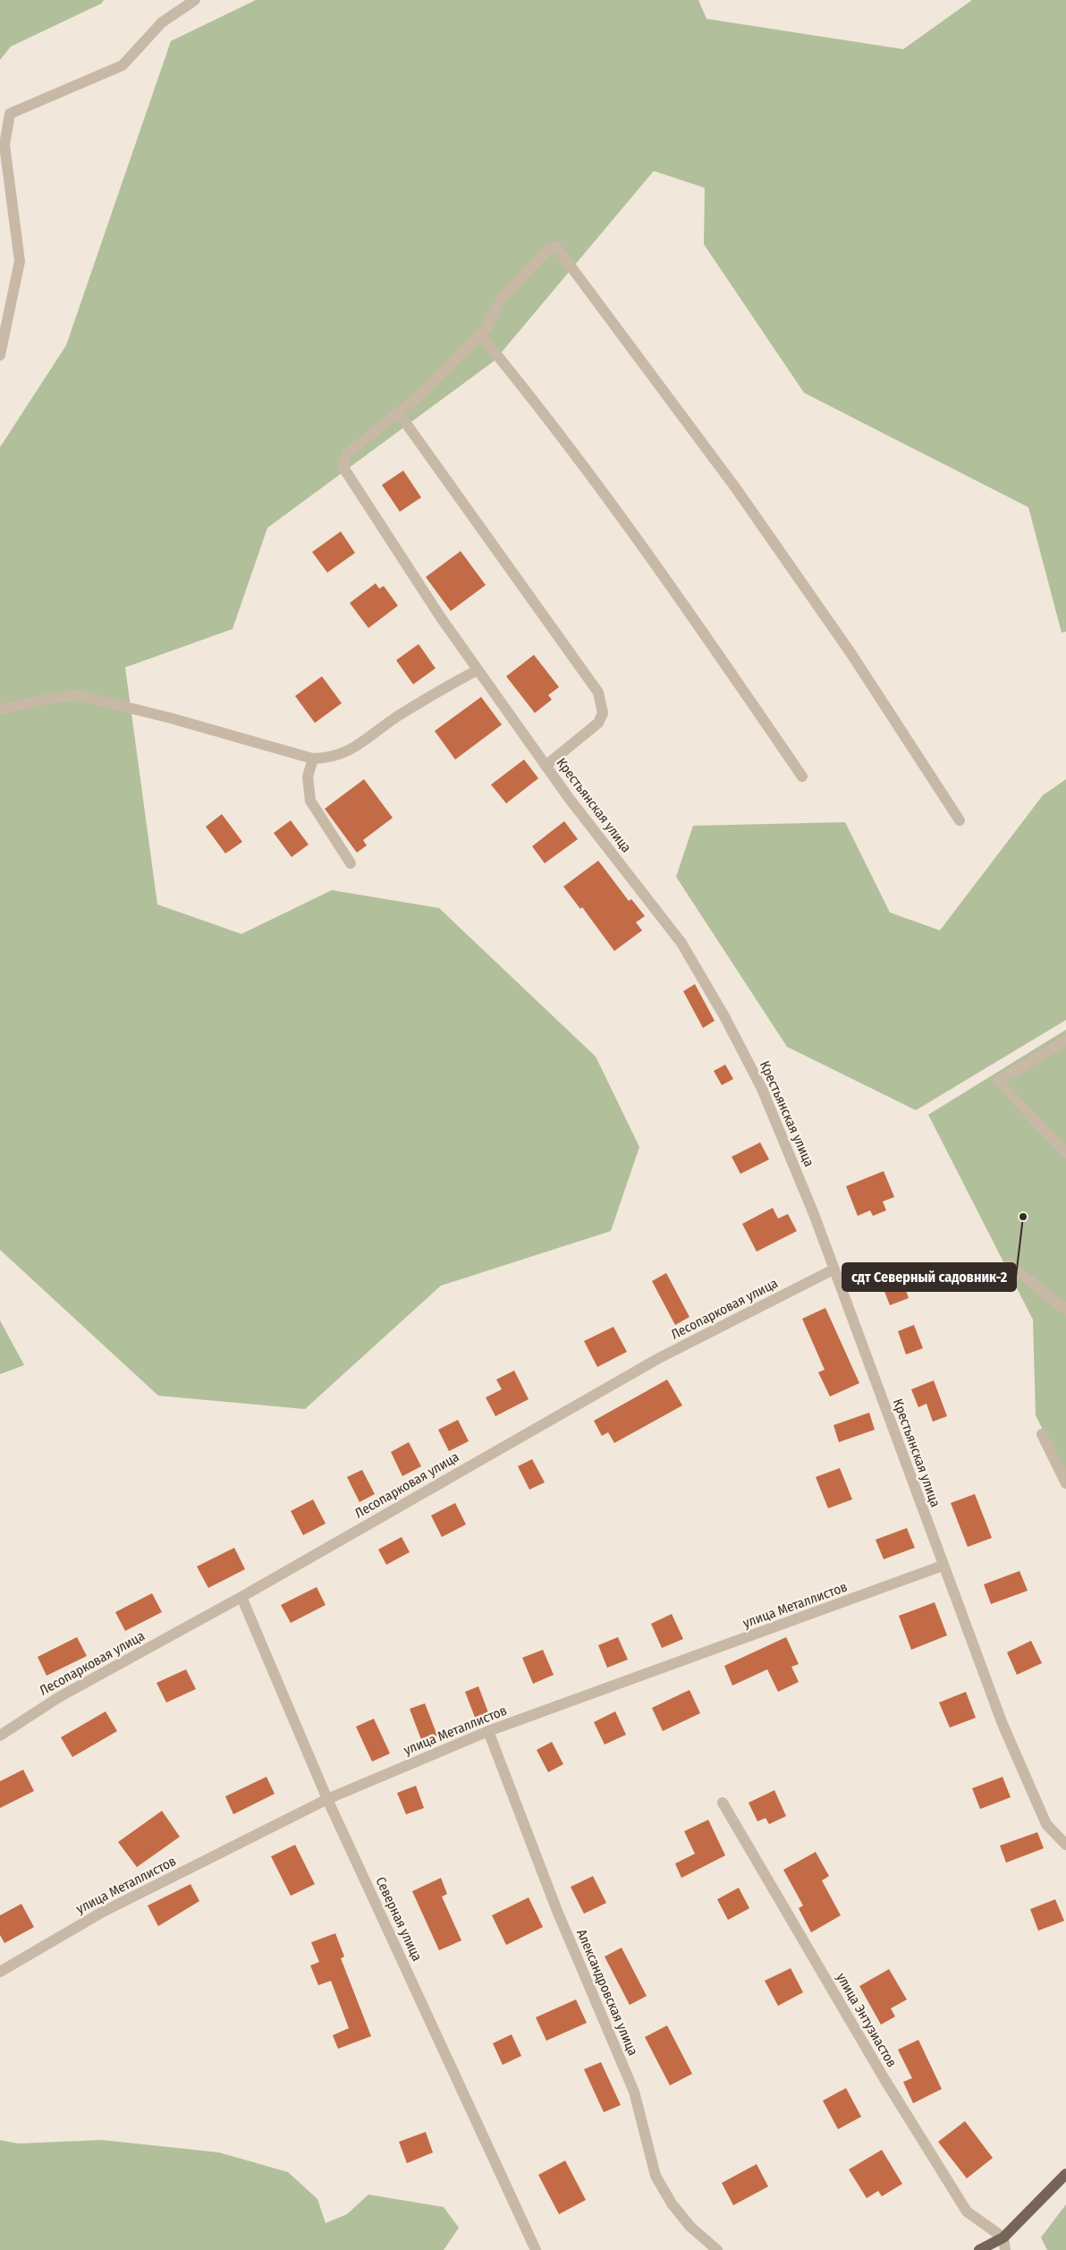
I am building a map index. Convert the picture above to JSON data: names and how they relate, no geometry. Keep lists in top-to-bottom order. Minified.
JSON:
{"streets":{"street":["Крестьянская улица","Лесопарковая улица","улица Металлистов","Северная улица","Александровская улица","улица Энтузиастов"]},"crossings":[["Крестьянская улица","Лесопарковая улица"],["Крестьянская улица","улица Металлистов"],["Лесопарковая улица","Северная улица"],["улица Металлистов","Северная улица"],["улица Металлистов","Александровская улица"]],"places":["сдт Северный садовник-2"]}
